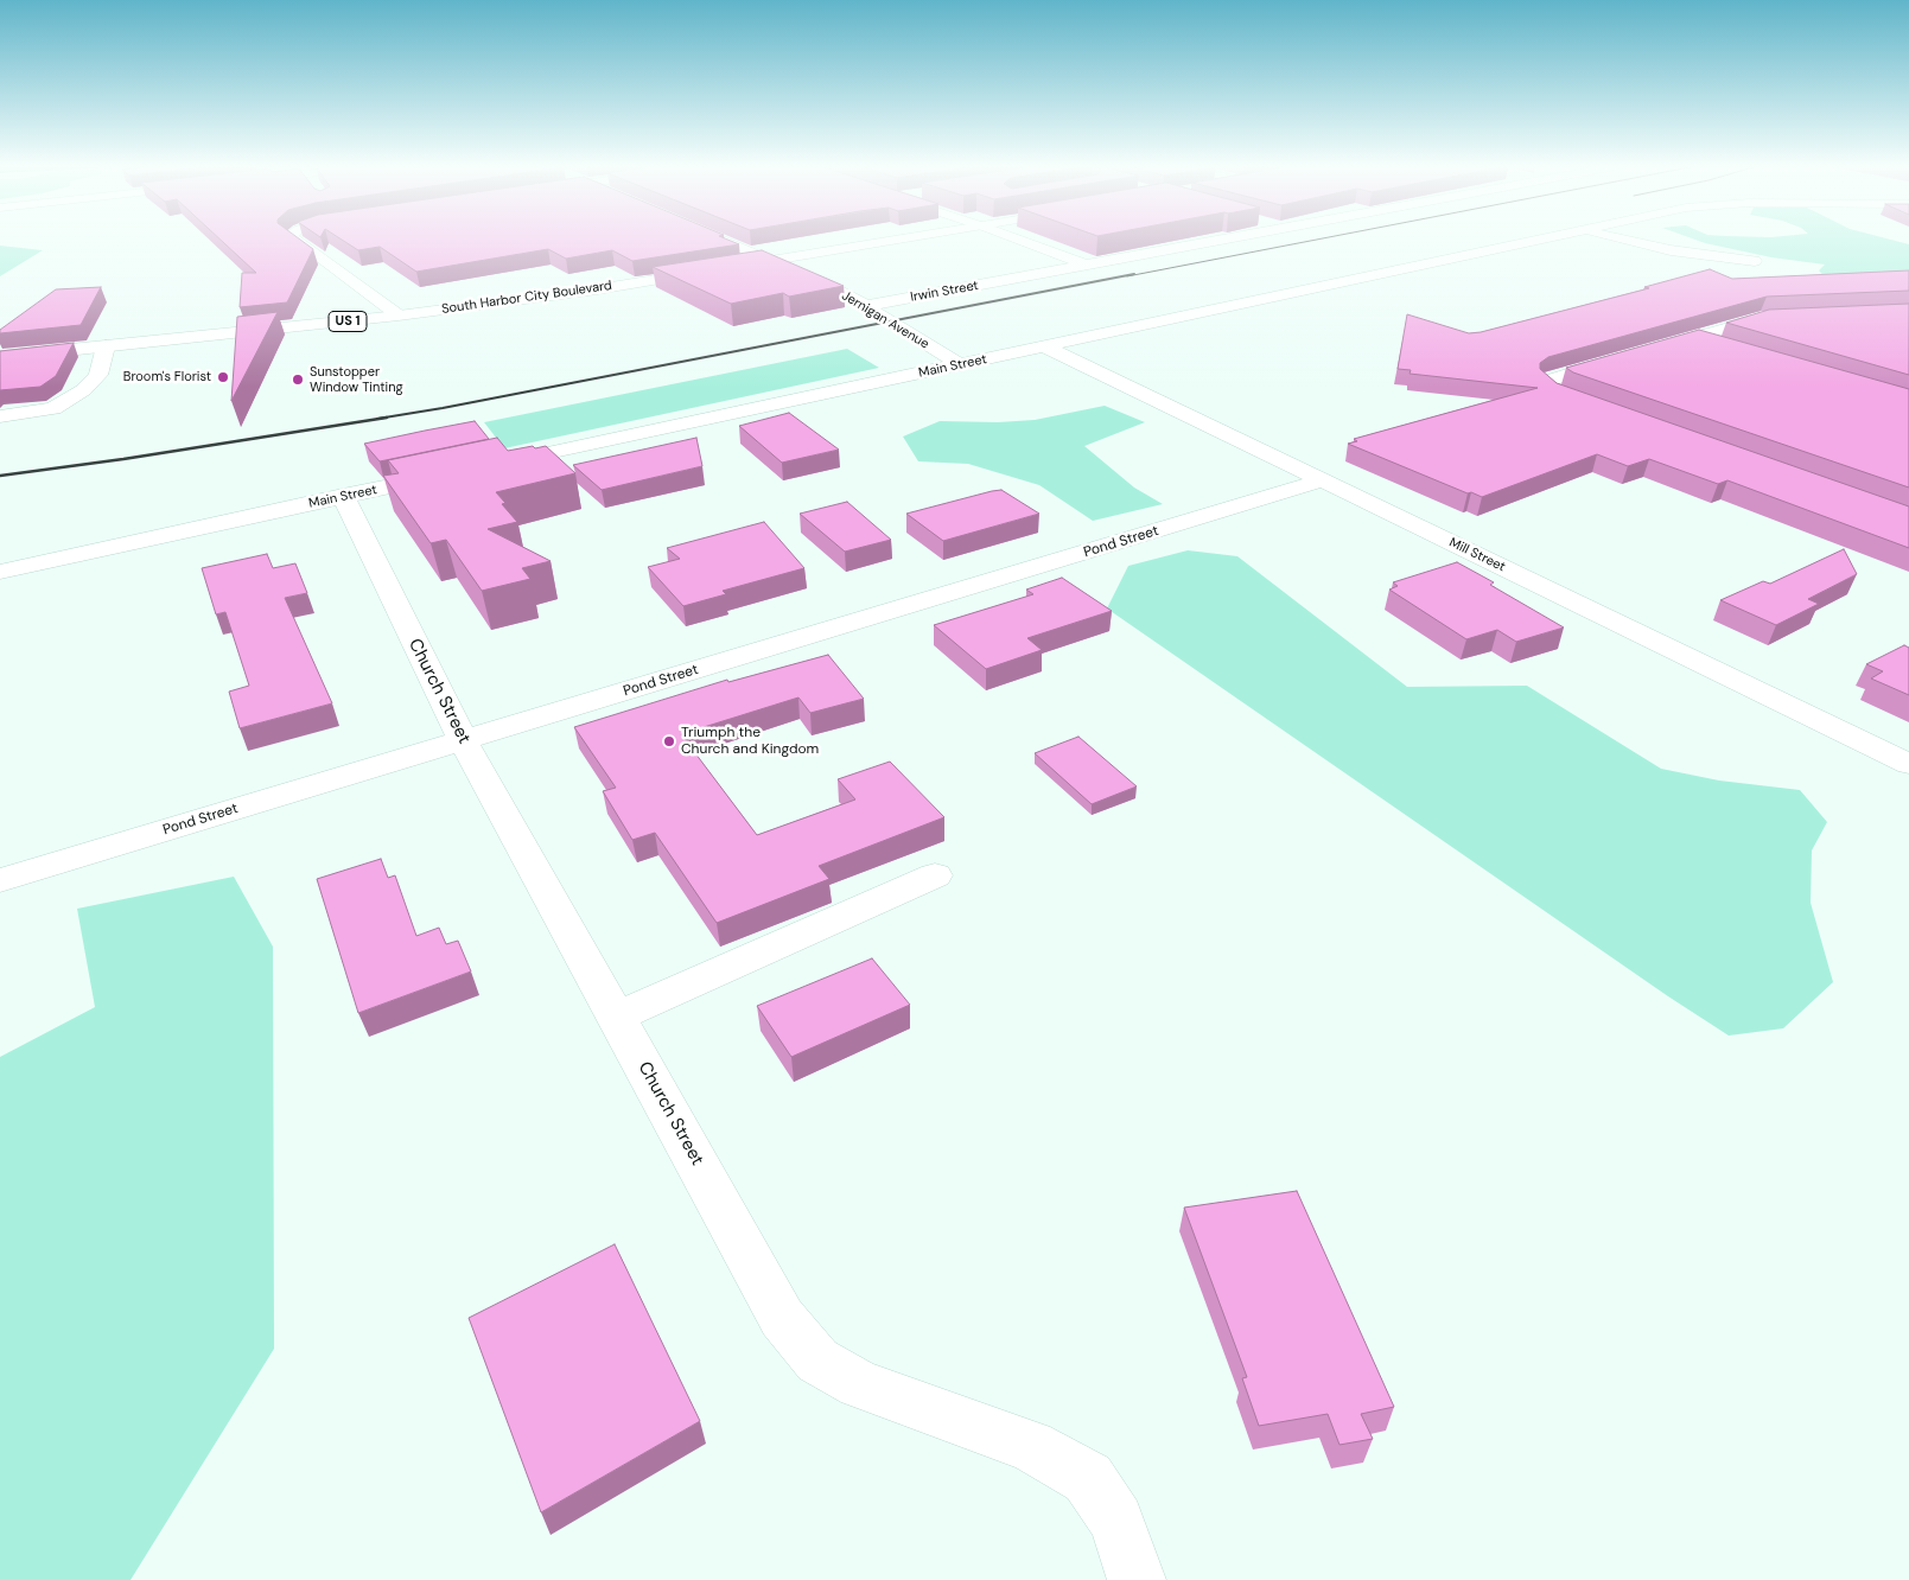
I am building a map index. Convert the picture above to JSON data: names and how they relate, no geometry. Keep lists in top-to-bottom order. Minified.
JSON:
{"streets":{"street":["Irwin Street","South Harbor City Boulevard","Jernigan Avenue","US 1","Main Street","Pond Street","Mill Street","Church Street"]},"crossings":[["Irwin Street","Jernigan Avenue"],["South Harbor City Boulevard","Jernigan Avenue"],["Jernigan Avenue","Main Street"],["Main Street","Mill Street"],["Main Street","Church Street"],["Pond Street","Mill Street"],["Pond Street","Church Street"]],"places":["Broom's Florist","Sunstopper Window Tinting","Triumph the Church and Kingdom"]}
